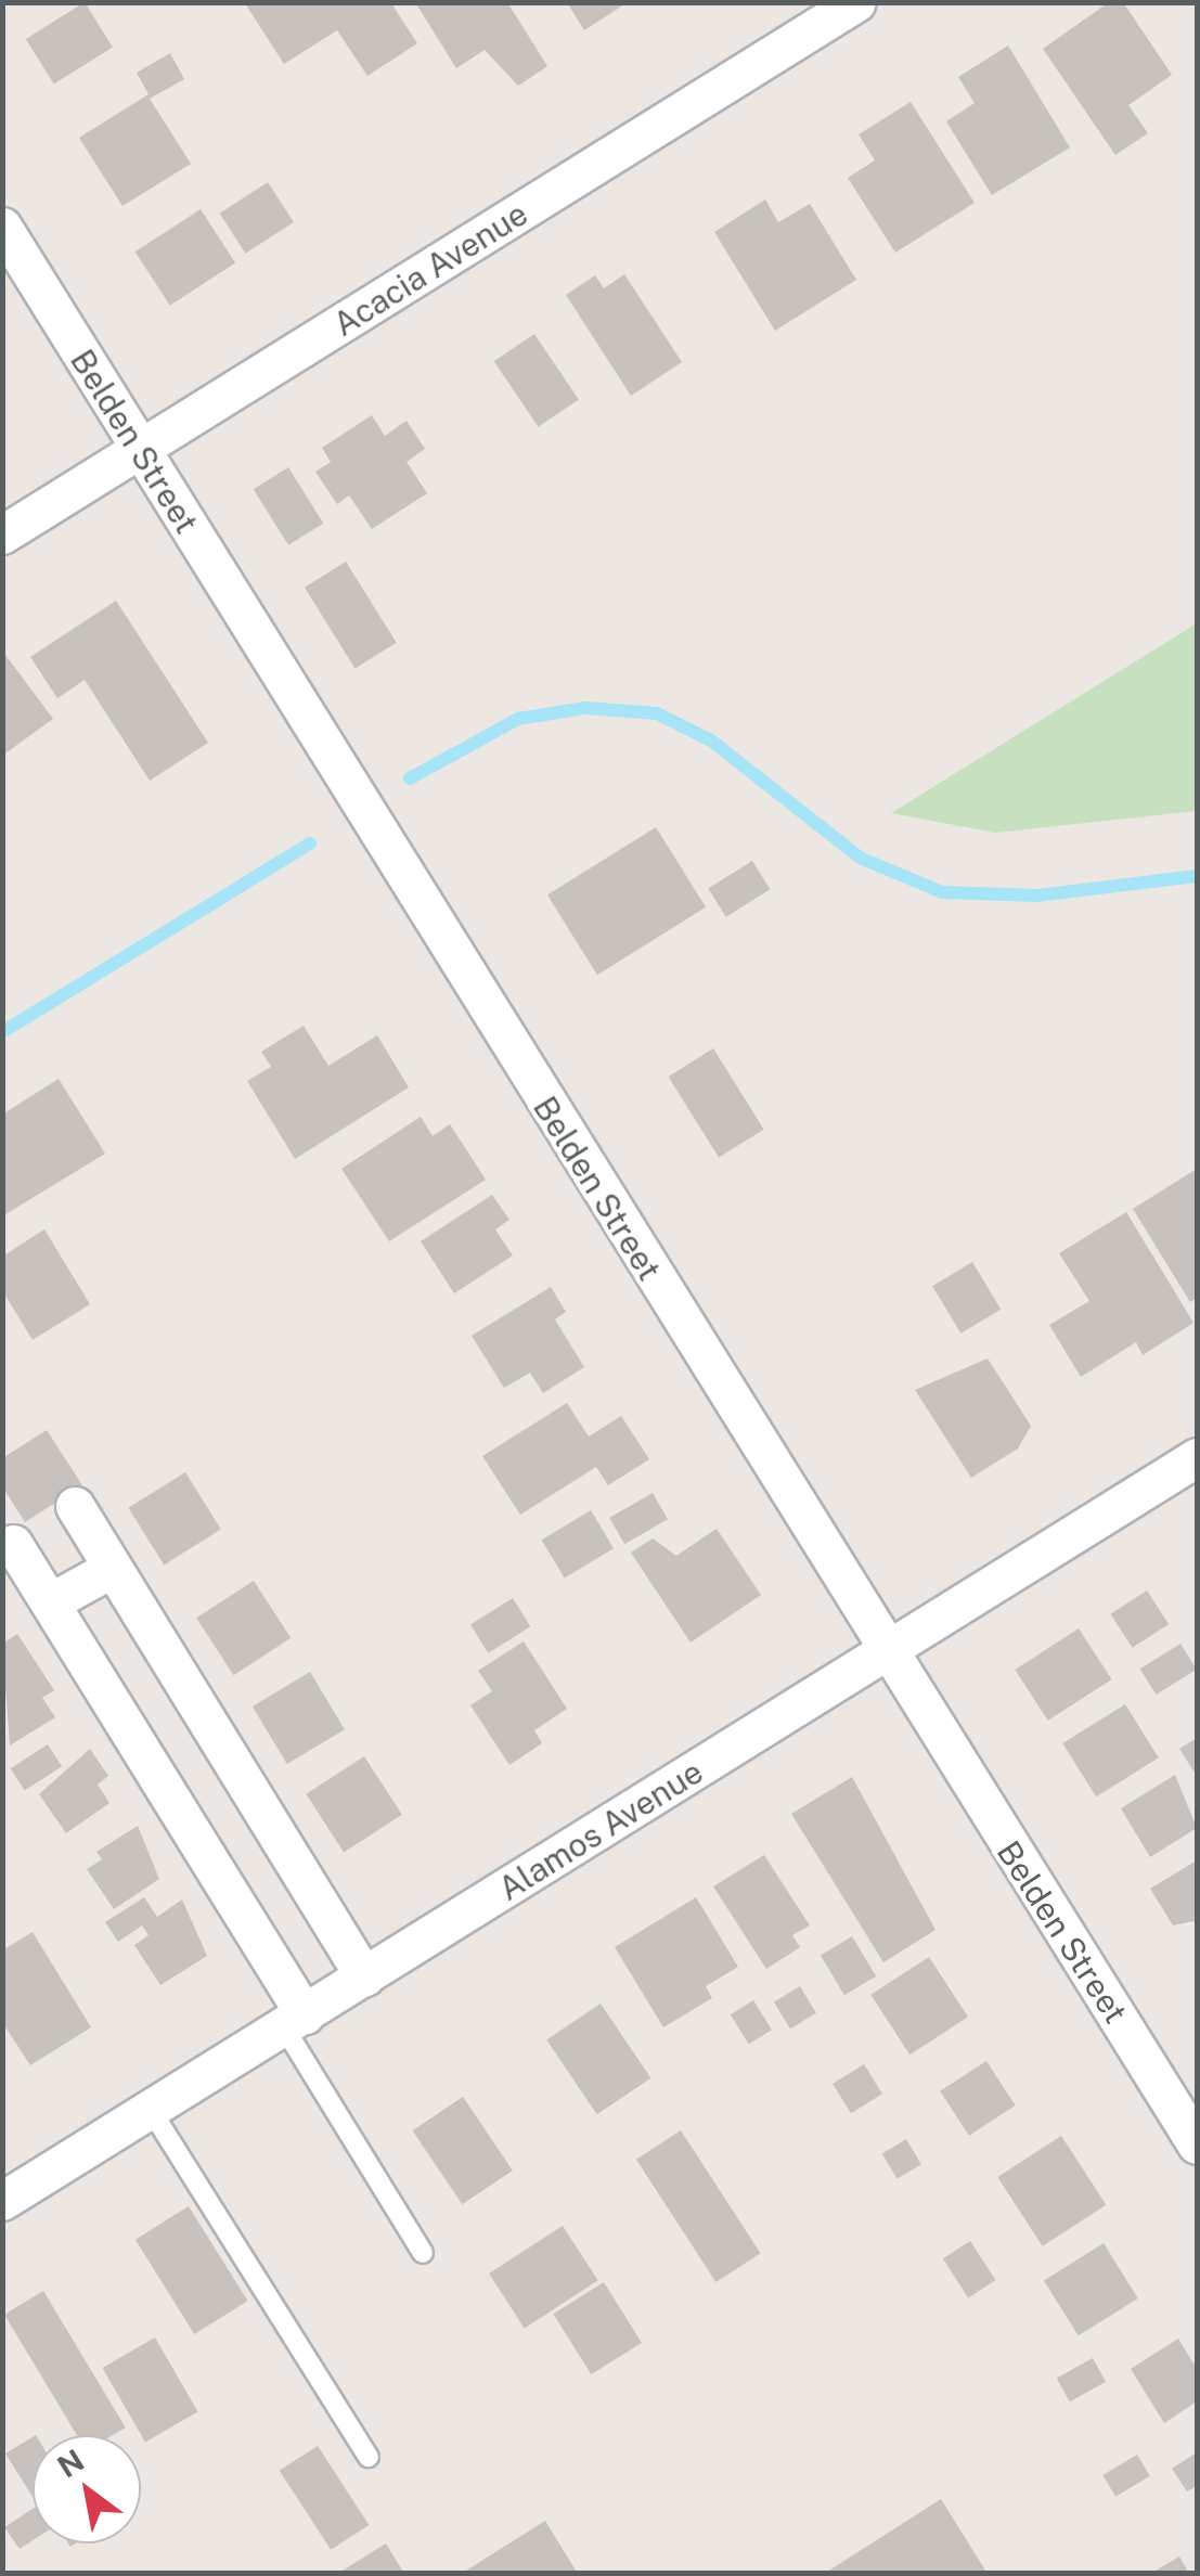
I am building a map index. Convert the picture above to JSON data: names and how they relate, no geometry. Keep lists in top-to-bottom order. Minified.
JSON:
{"streets":{"street":["Acacia Avenue","Belden Street","Alamos Avenue"]},"crossings":[["Acacia Avenue","Belden Street"],["Belden Street","Alamos Avenue"]],"north":"top left"}
